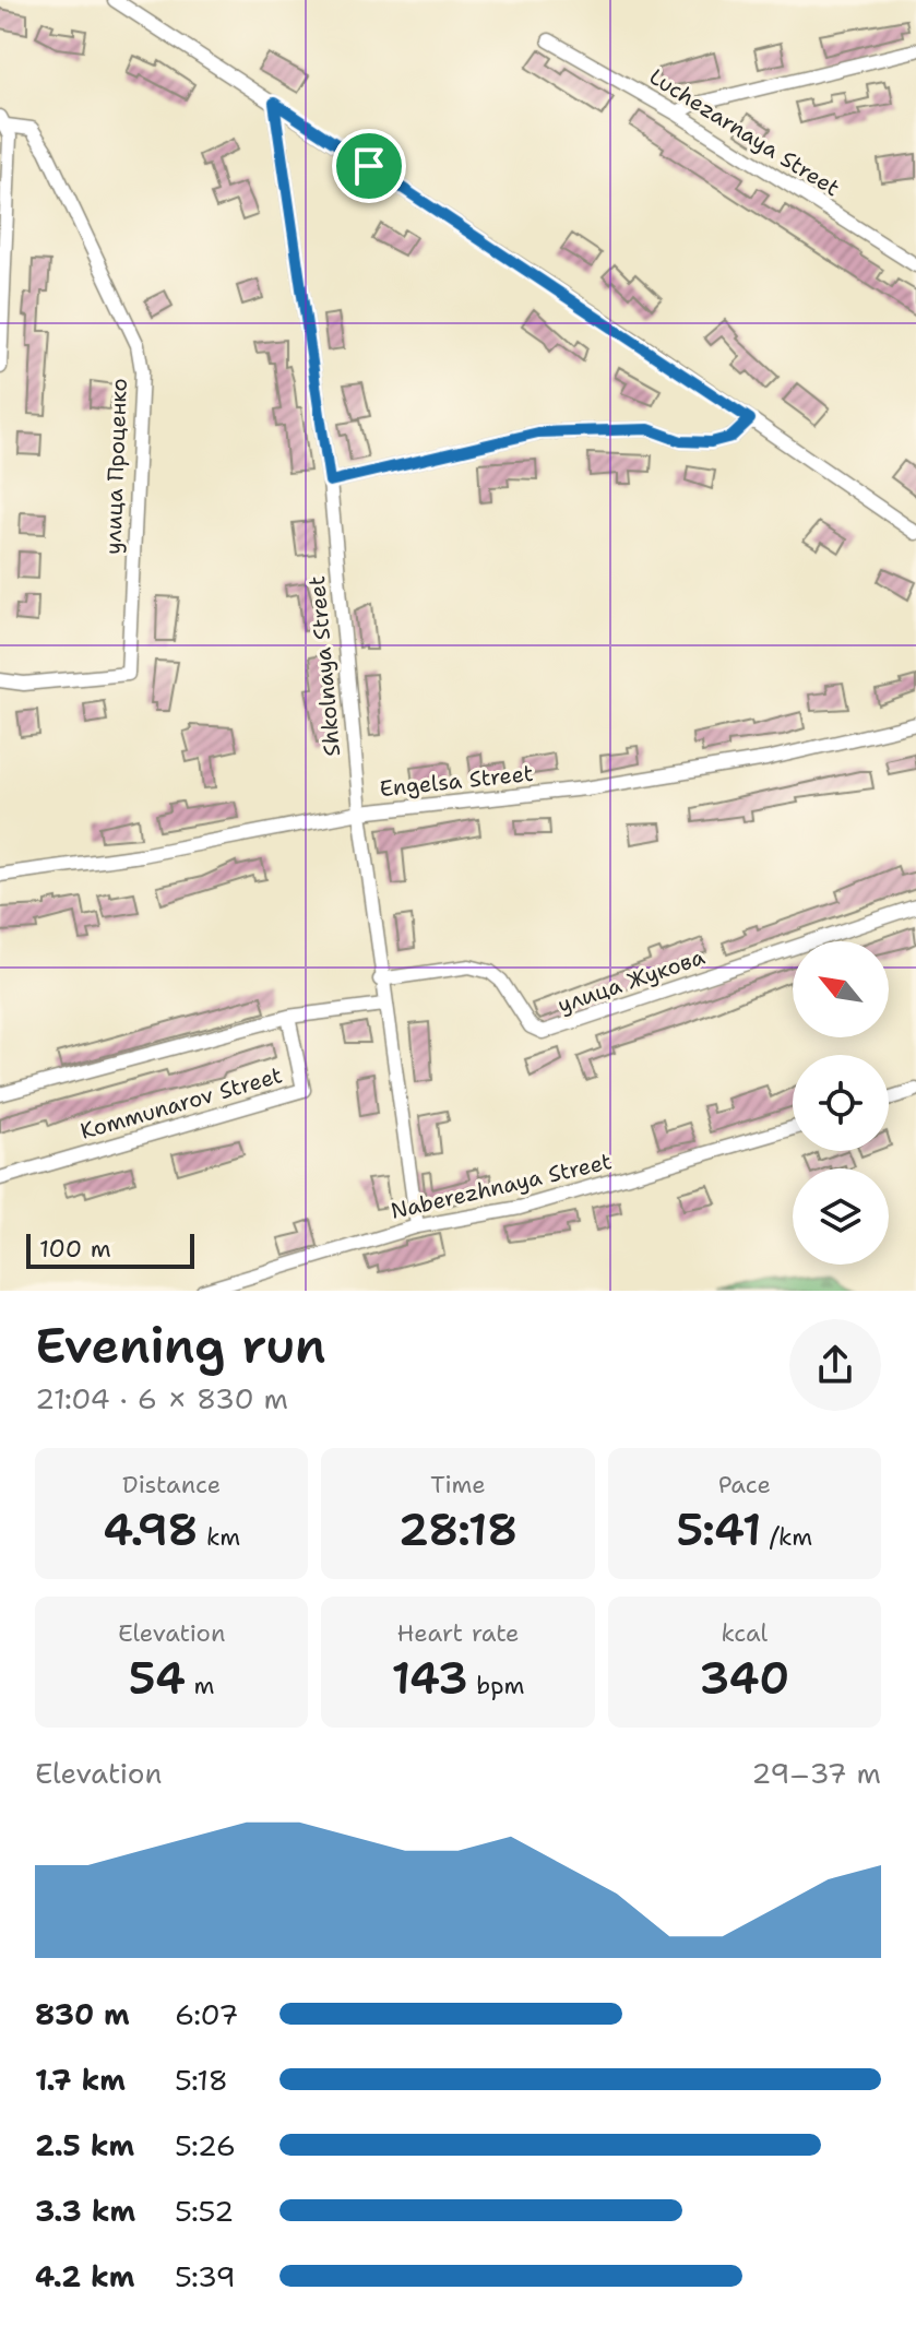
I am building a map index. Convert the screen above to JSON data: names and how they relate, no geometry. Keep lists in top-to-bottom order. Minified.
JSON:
{"streets":{"street":["Luchezarnaya Street","улица Проценко","Shkolnaya Street","Engelsa Street","улица Жукова","Kommunarov Street","Naberezhnaya Street"]},"crossings":[["Shkolnaya Street","Engelsa Street"],["Shkolnaya Street","улица Жукова"],["Shkolnaya Street","Naberezhnaya Street"]],"scale_bar":"100 m","north":"top left","page":{"scale":"100 m","heading":["Evening run","21:04 · 6 × 830 m"],"stats":[["Distance","4.98 km"],["Time","28:18"],["Pace","5:41 /km"],["Elevation","54 m"],["Heart rate","143 bpm"],["kcal","340"]],"chart":["Elevation","29–37 m"],"list":[{"name":"830 m","note":"6:07"},{"name":"1.7 km","note":"5:18"},{"name":"2.5 km","note":"5:26"},{"name":"3.3 km","note":"5:52"},{"name":"4.2 km","note":"5:39"}]}}
